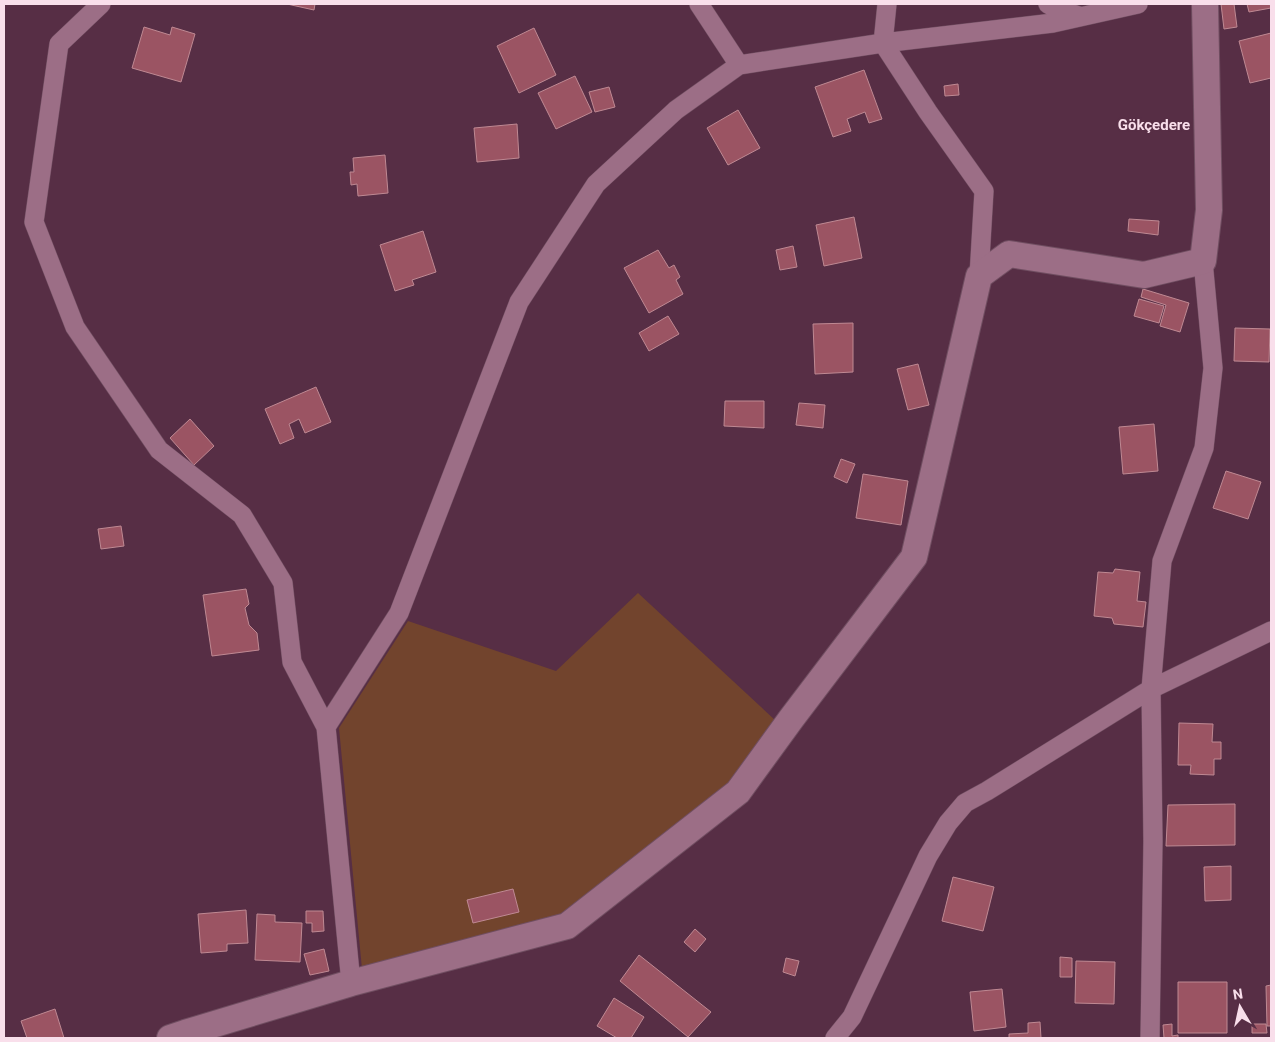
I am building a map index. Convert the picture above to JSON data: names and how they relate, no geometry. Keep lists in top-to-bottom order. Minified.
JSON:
{"districts":["Gökçedere"],"north":"top"}
